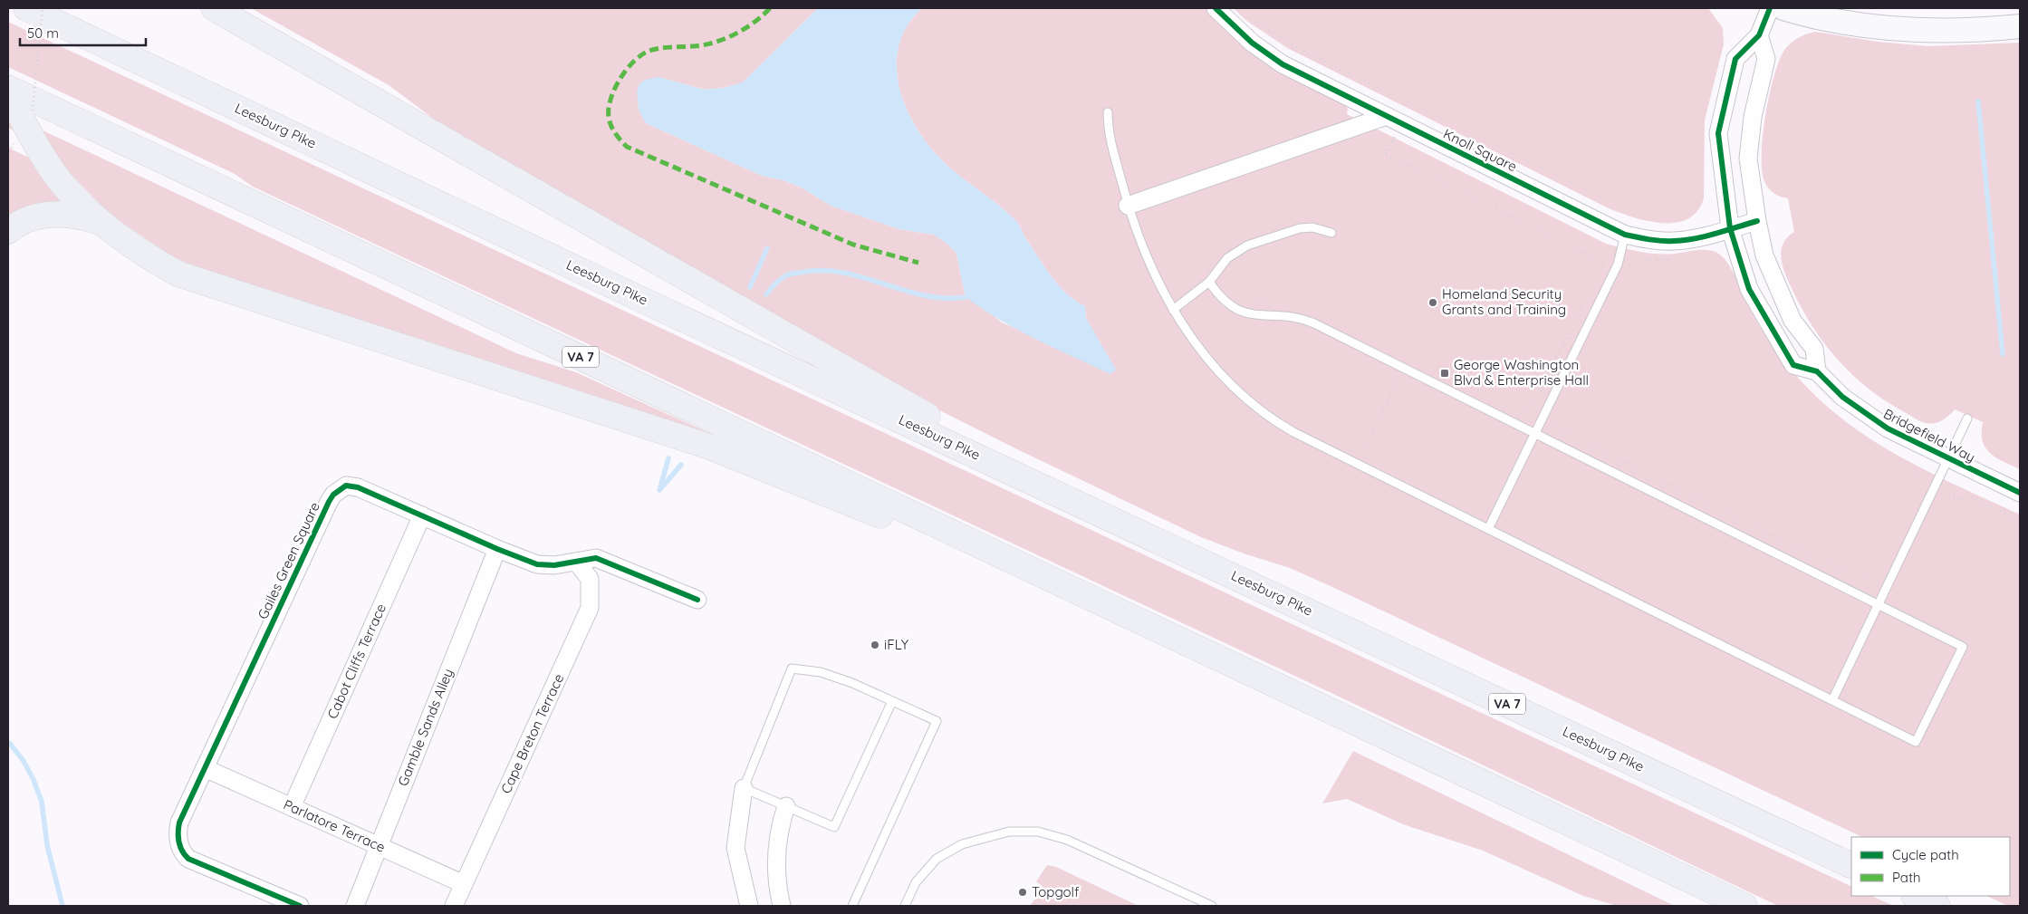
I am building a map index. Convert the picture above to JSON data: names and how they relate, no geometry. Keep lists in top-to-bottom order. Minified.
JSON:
{"streets":{"highway":["Leesburg Pike","VA 7"],"street":["Knoll Square","Bridgefield Way","Gailes Green Square","Cabot Cliffs Terrace","Gamble Sands Alley","Cape Breton Terrace","Parlatore Terrace"]},"crossings":[["Knoll Square","Bridgefield Way"],["Gailes Green Square","Cabot Cliffs Terrace"],["Gailes Green Square","Gamble Sands Alley"],["Gailes Green Square","Cape Breton Terrace"],["Gailes Green Square","Parlatore Terrace"],["Cabot Cliffs Terrace","Parlatore Terrace"],["Gamble Sands Alley","Parlatore Terrace"],["Cape Breton Terrace","Parlatore Terrace"]],"places":{"other":["Homeland Security Grants and Training","iFLY","Topgolf"],"transit":["George Washington Blvd & Enterprise Hall"]},"legend":["Cycle path","Path"],"scale_bar":"50 m"}
